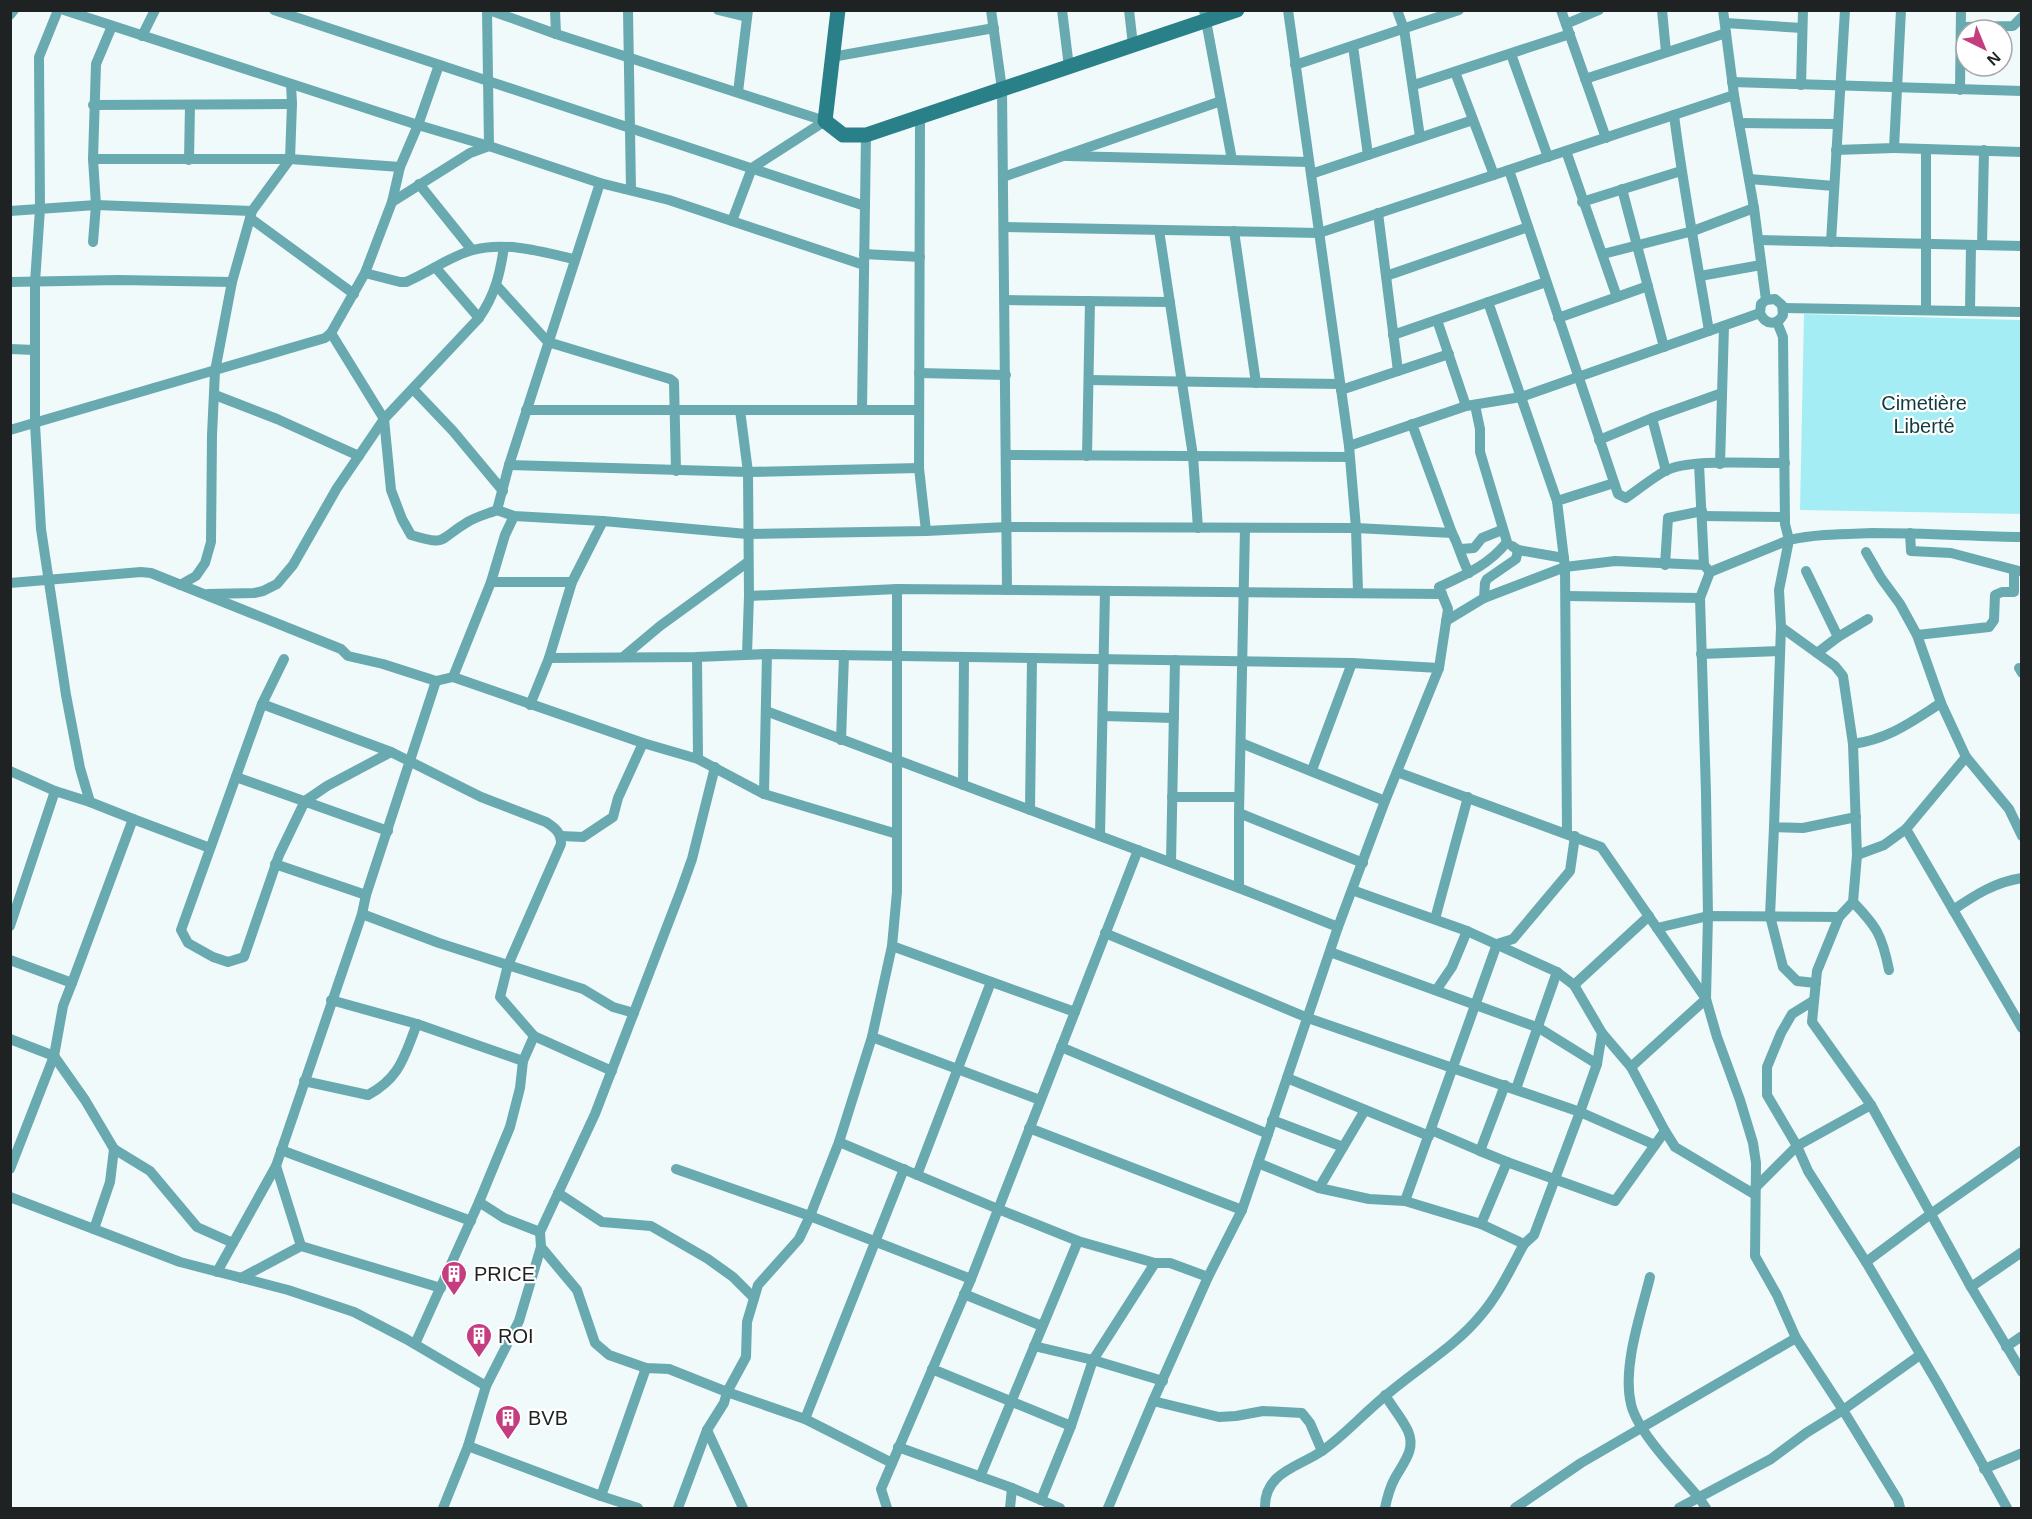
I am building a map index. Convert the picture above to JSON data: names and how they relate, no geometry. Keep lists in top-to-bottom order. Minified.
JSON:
{"parks":["Cimetière Liberté"],"places":{"building":["PRICE","ROI","BVB"]},"north":"bottom right"}
